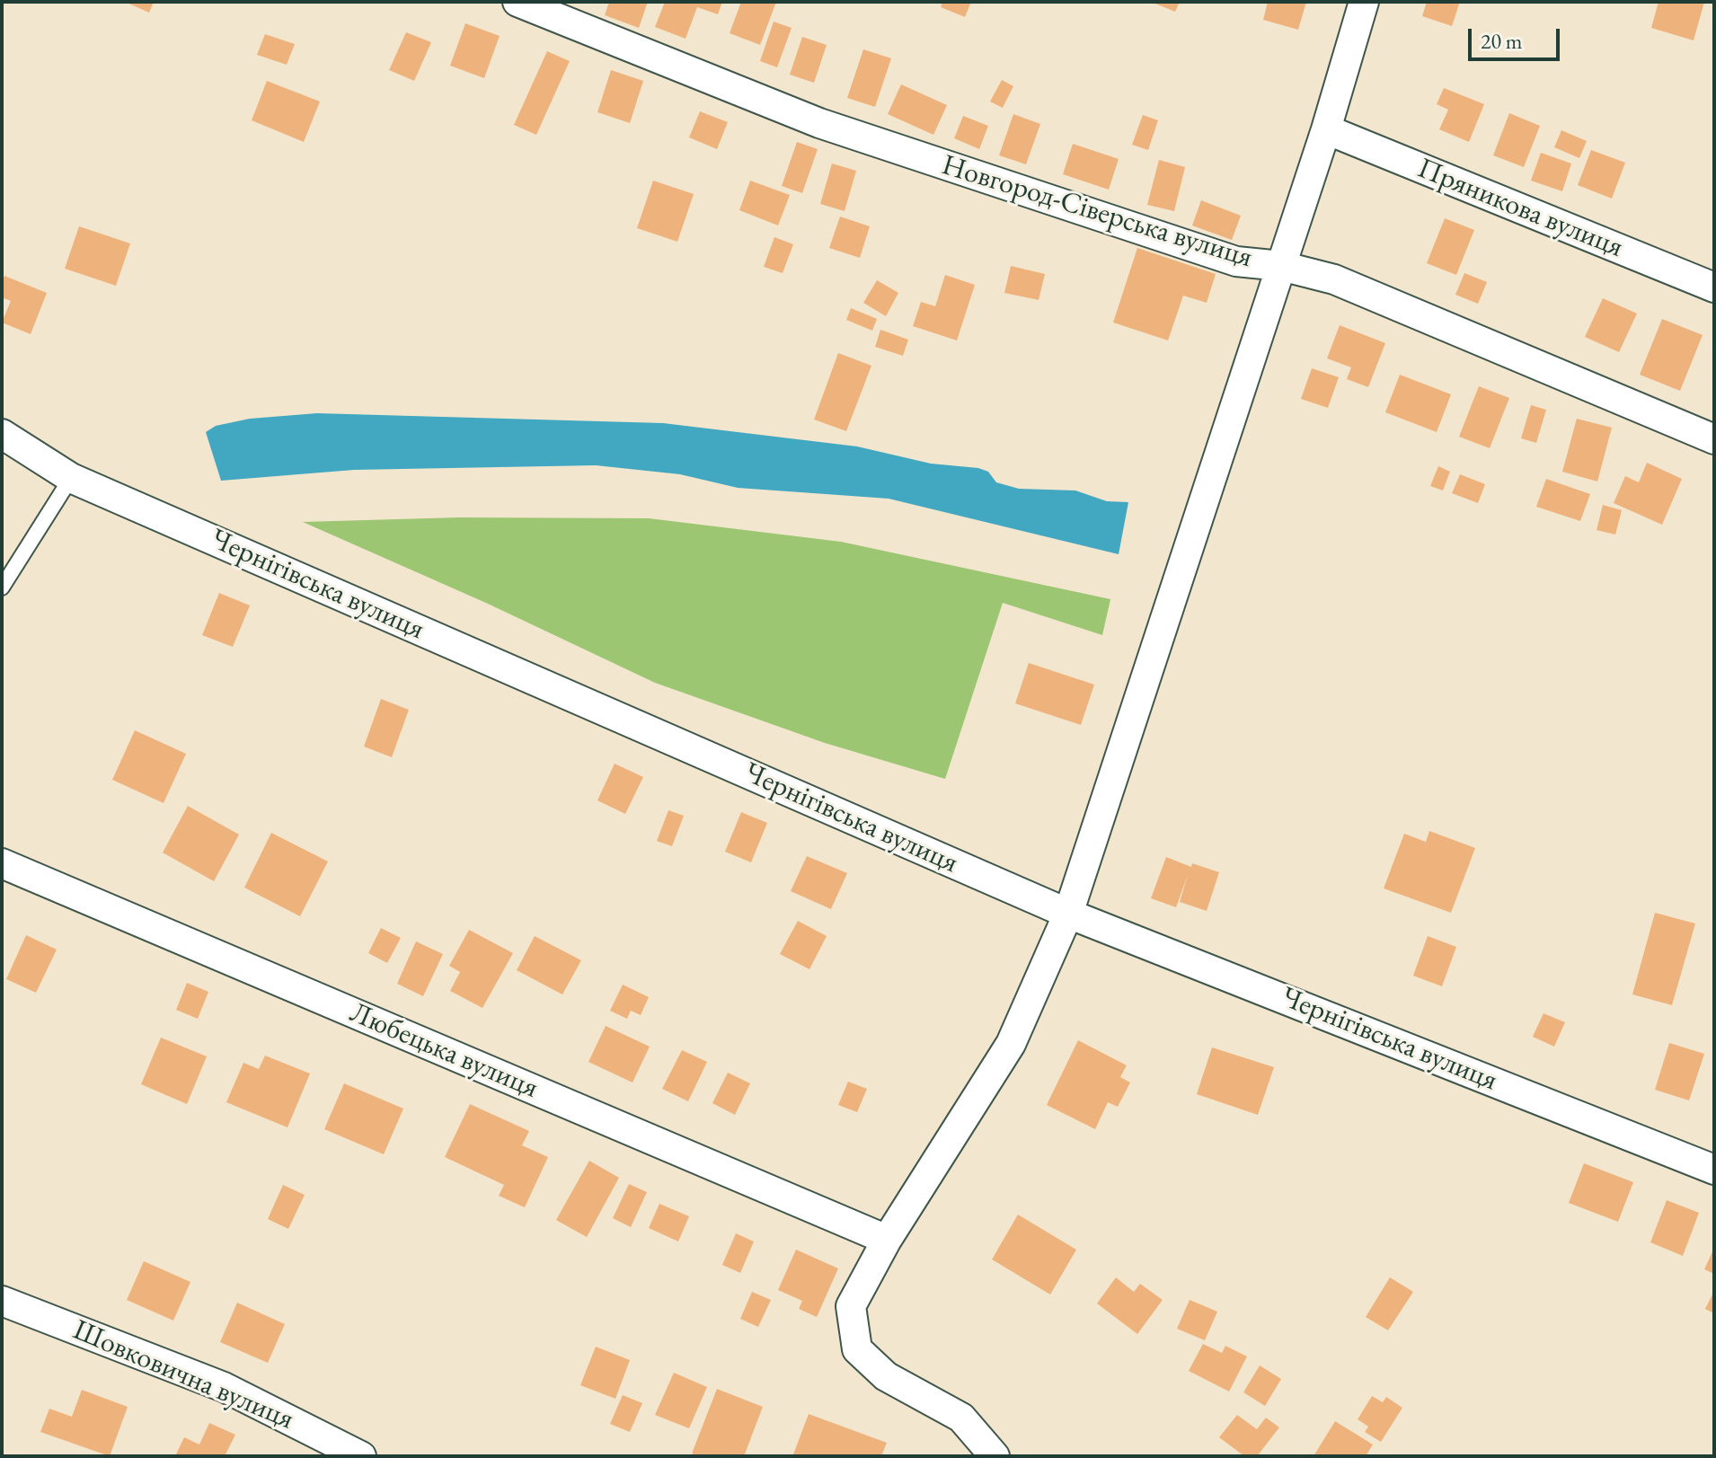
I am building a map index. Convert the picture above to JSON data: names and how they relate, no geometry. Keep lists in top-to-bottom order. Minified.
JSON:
{"streets":{"street":["Пряникова вулиця","Новгород-Сіверська вулиця","Чернігівська вулиця","Любецька вулиця","Шовковична вулиця"]},"scale_bar":"20 m"}
